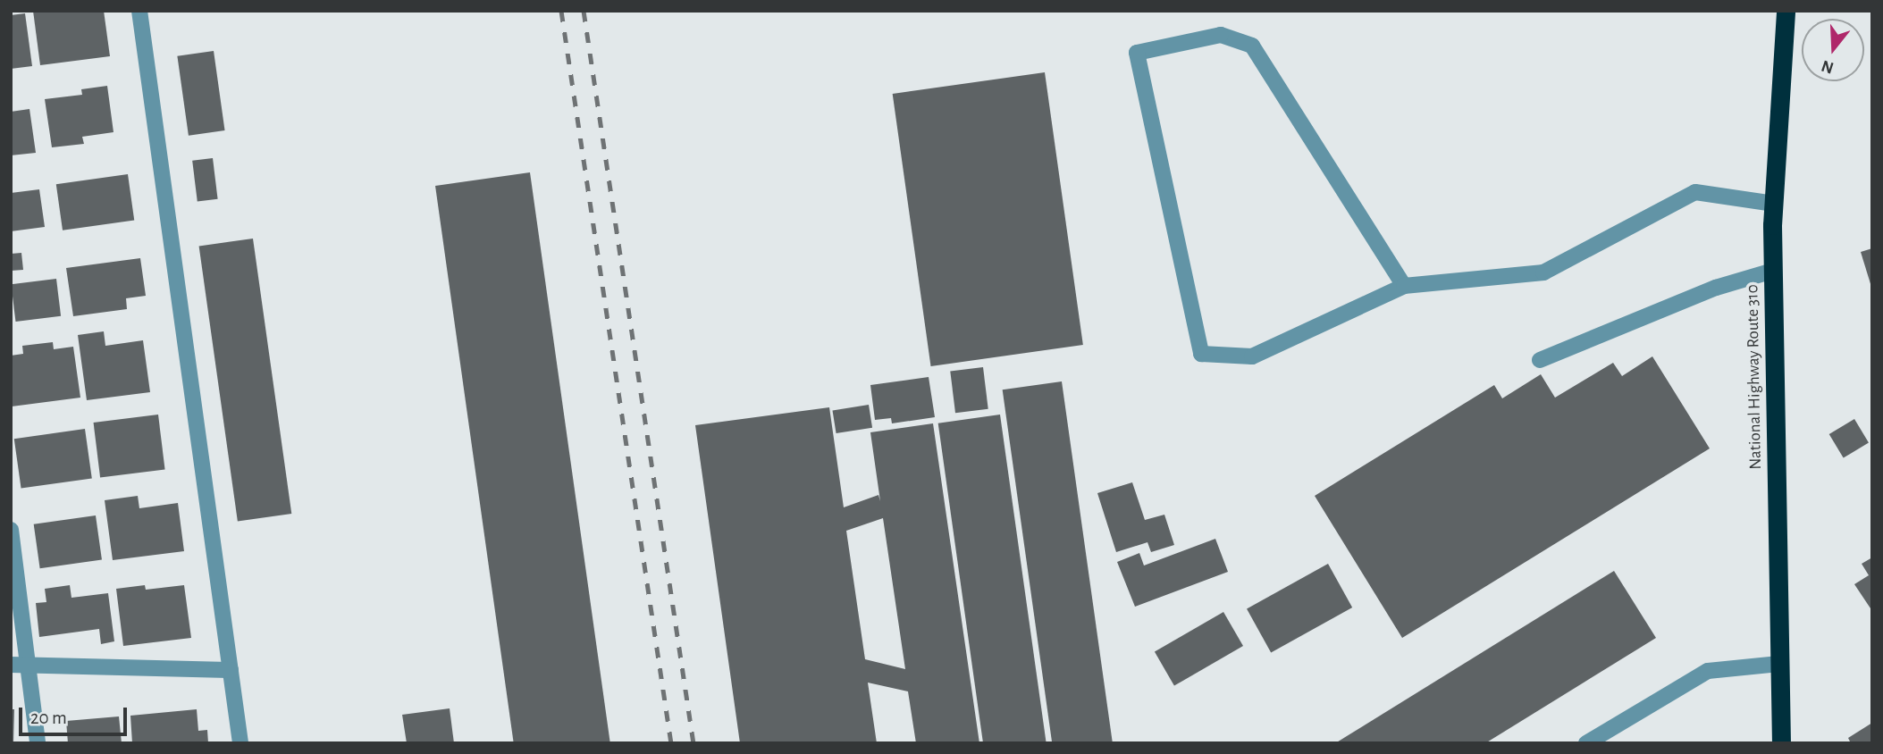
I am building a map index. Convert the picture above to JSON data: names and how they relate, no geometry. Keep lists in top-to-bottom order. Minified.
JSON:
{"streets":{"highway":["National Highway Route 310"]},"scale_bar":"20 m","north":"bottom"}
